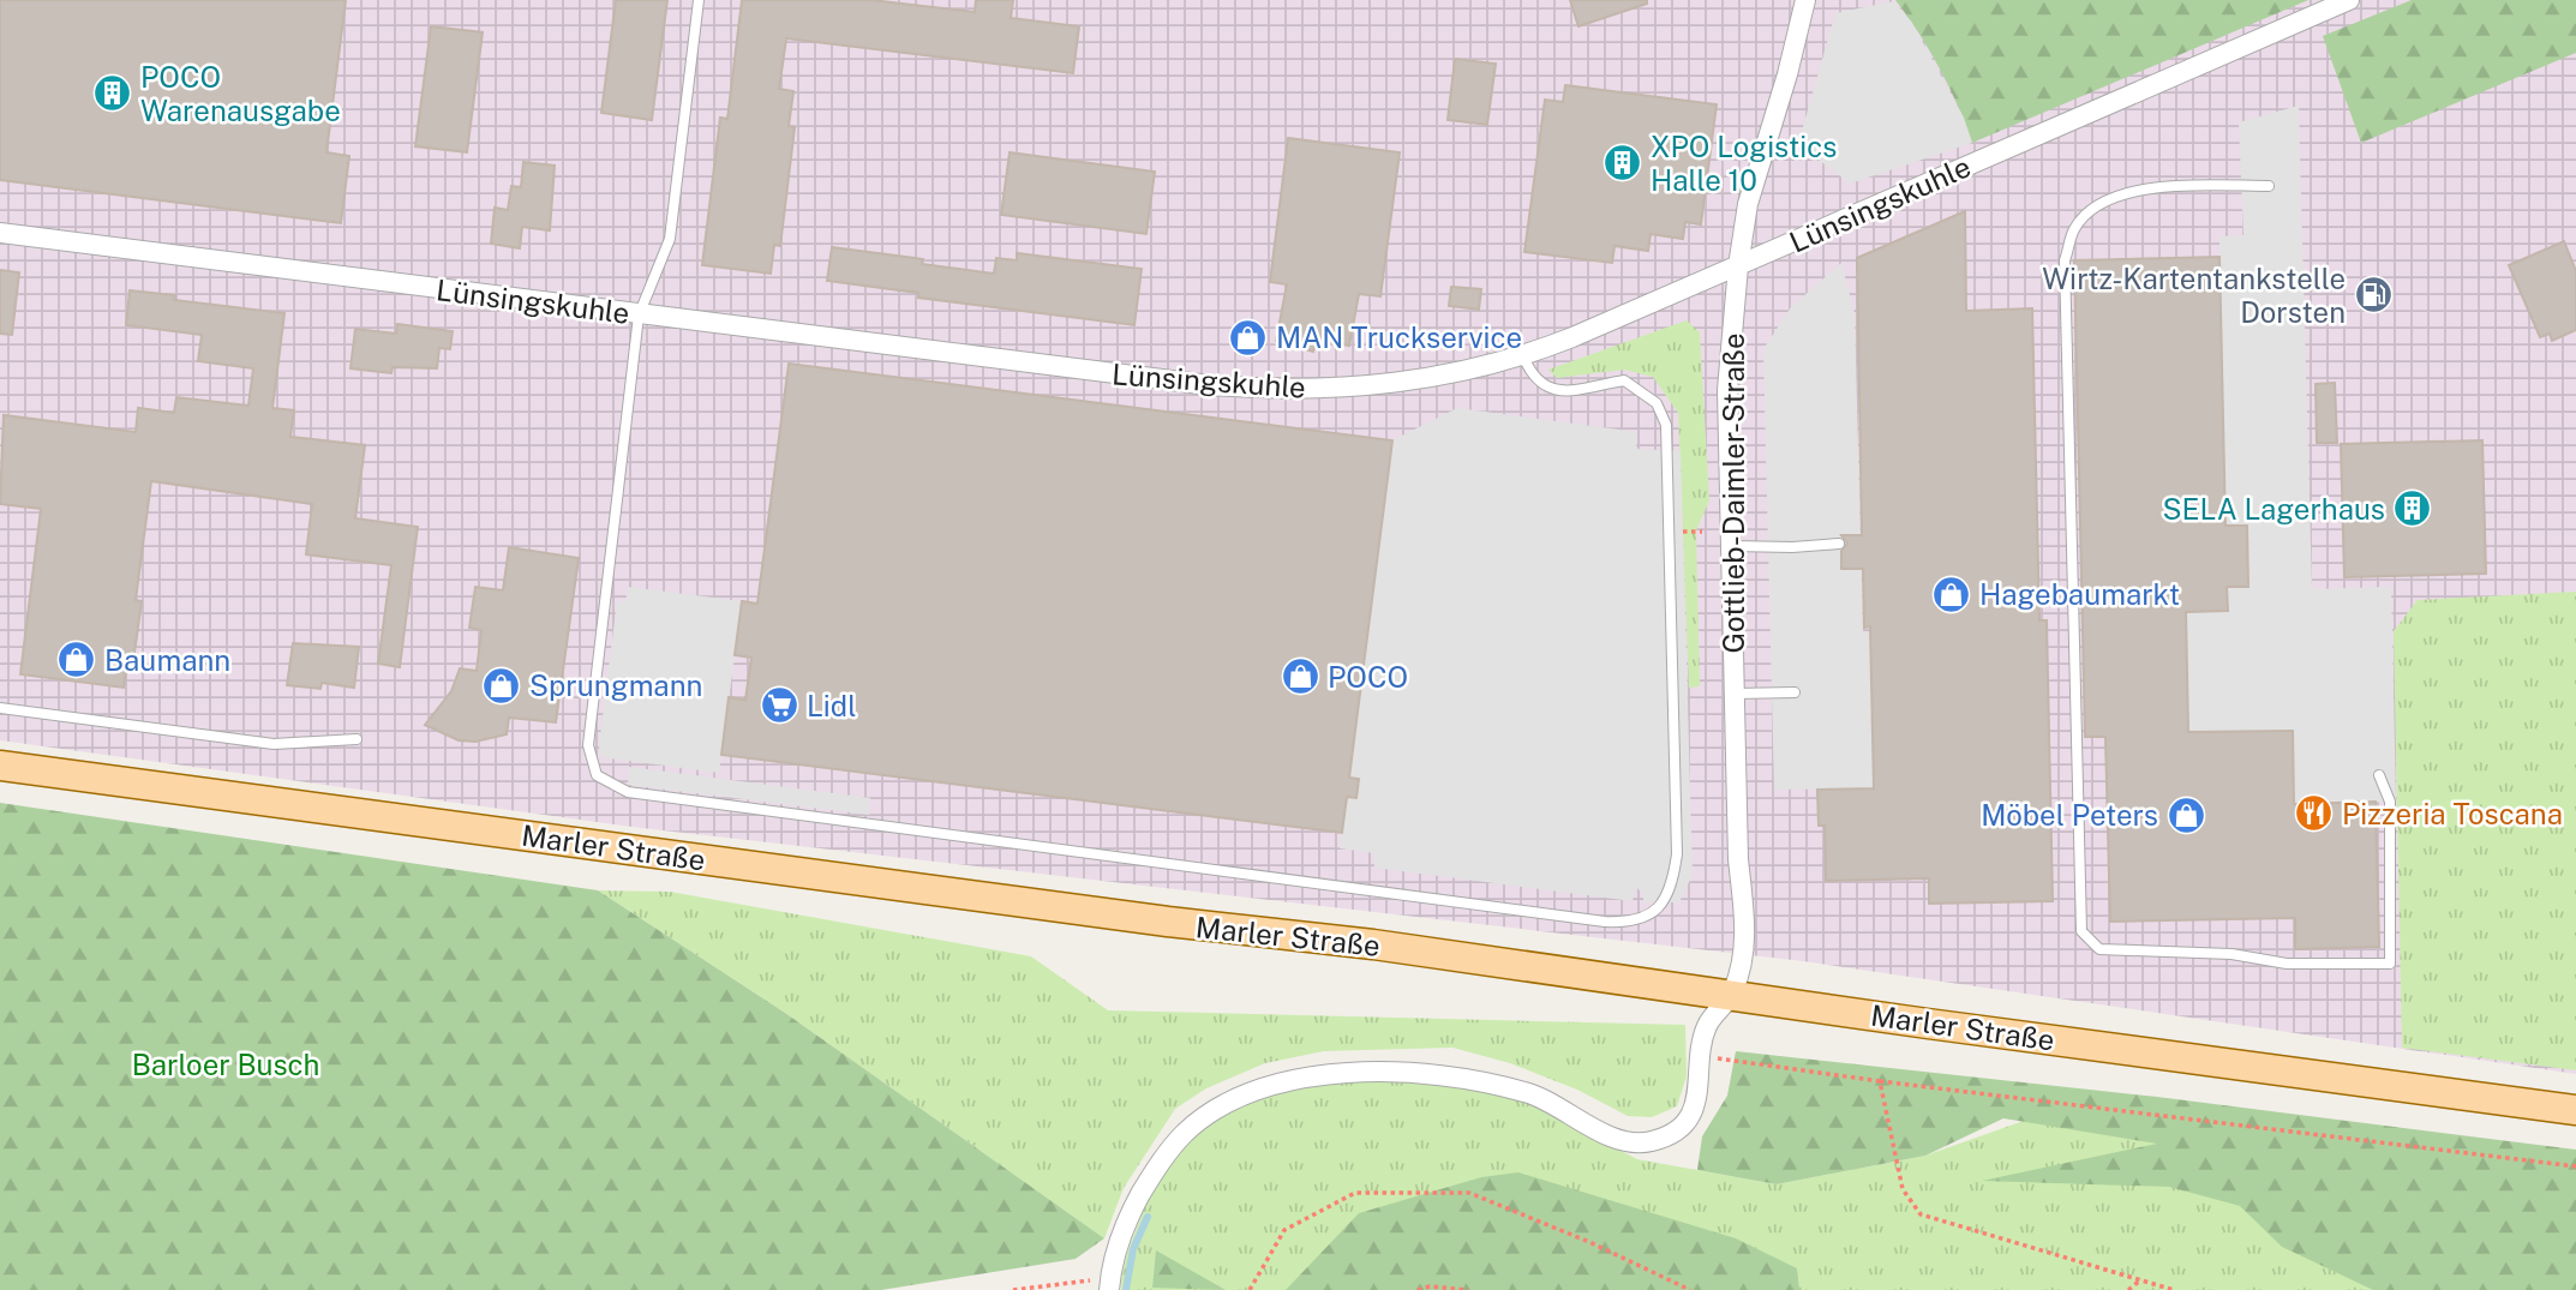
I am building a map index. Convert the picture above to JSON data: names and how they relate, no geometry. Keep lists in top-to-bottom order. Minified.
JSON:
{"streets":{"main road":["Marler Straße"],"street":["Lünsingskuhle","Gottlieb-Daimler-Straße"]},"crossings":[["Lünsingskuhle","Gottlieb-Daimler-Straße"],["Gottlieb-Daimler-Straße","Marler Straße"]],"parks":["Barloer Busch"],"places":{"building":["POCO Warenausgabe","XPO Logistics Halle 10","SELA Lagerhaus"],"fuel station":["Wirtz-Kartentankstelle Dorsten"],"shop":["MAN Truckservice","Hagebaumarkt","Baumann","POCO","Sprungmann","Möbel Peters"],"supermarket":["Lidl"],"restaurant":["Pizzeria Toscana"]}}
